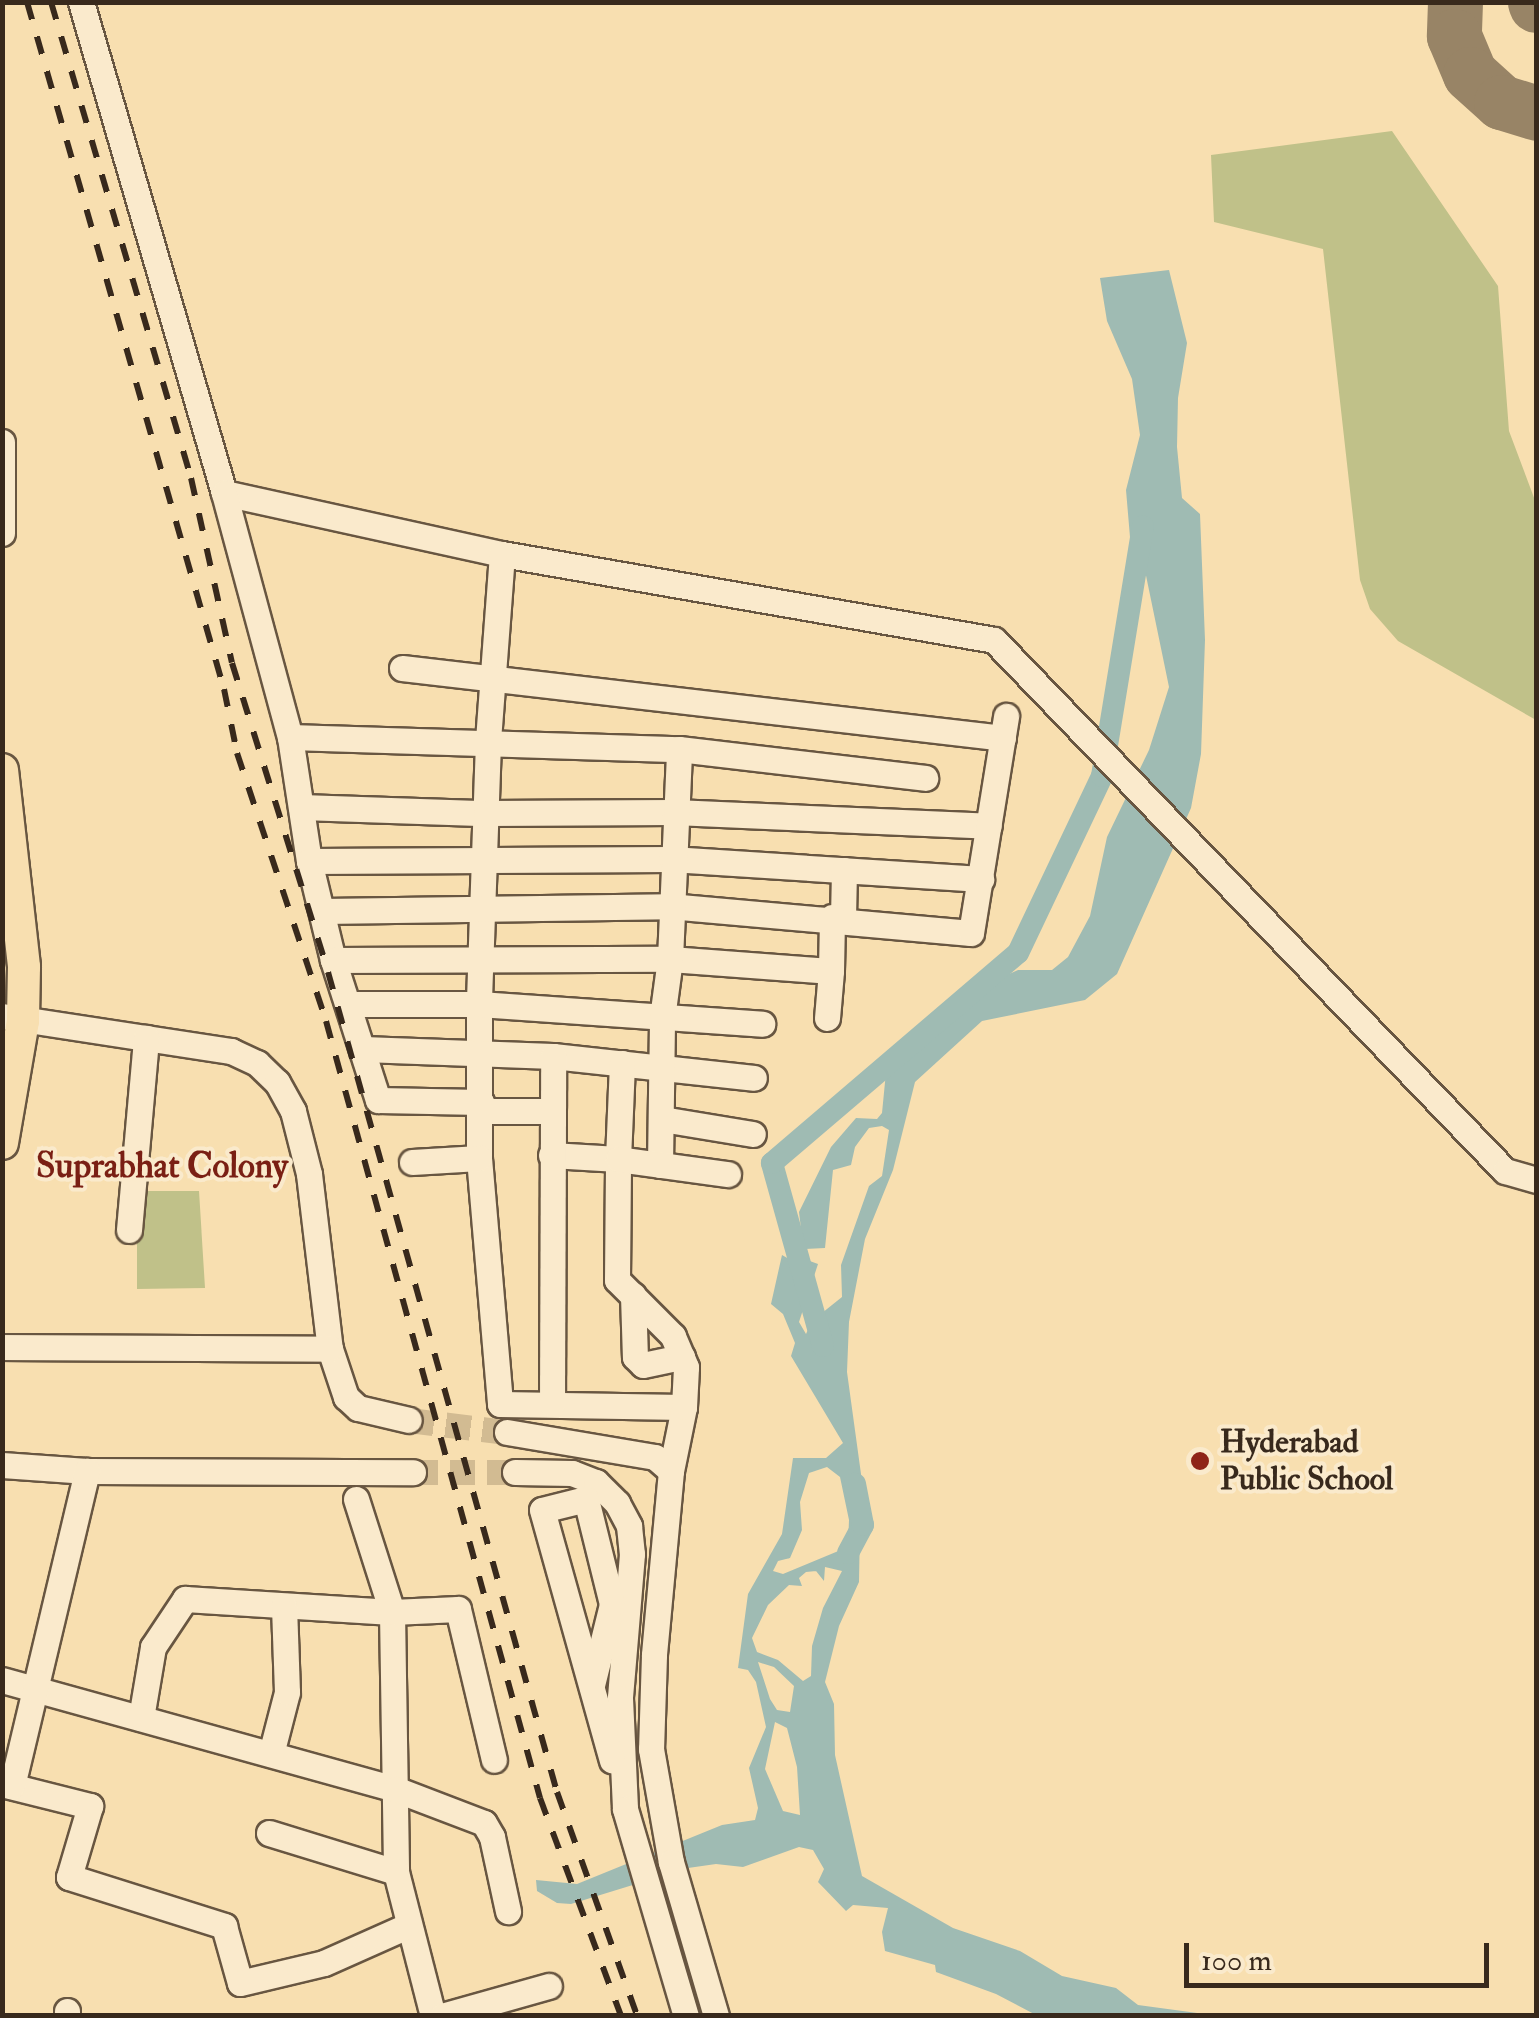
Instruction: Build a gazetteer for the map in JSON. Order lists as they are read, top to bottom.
{
  "districts": ["Suprabhat Colony"],
  "places": ["Hyderabad Public School"],
  "scale_bar": "100 m"
}
